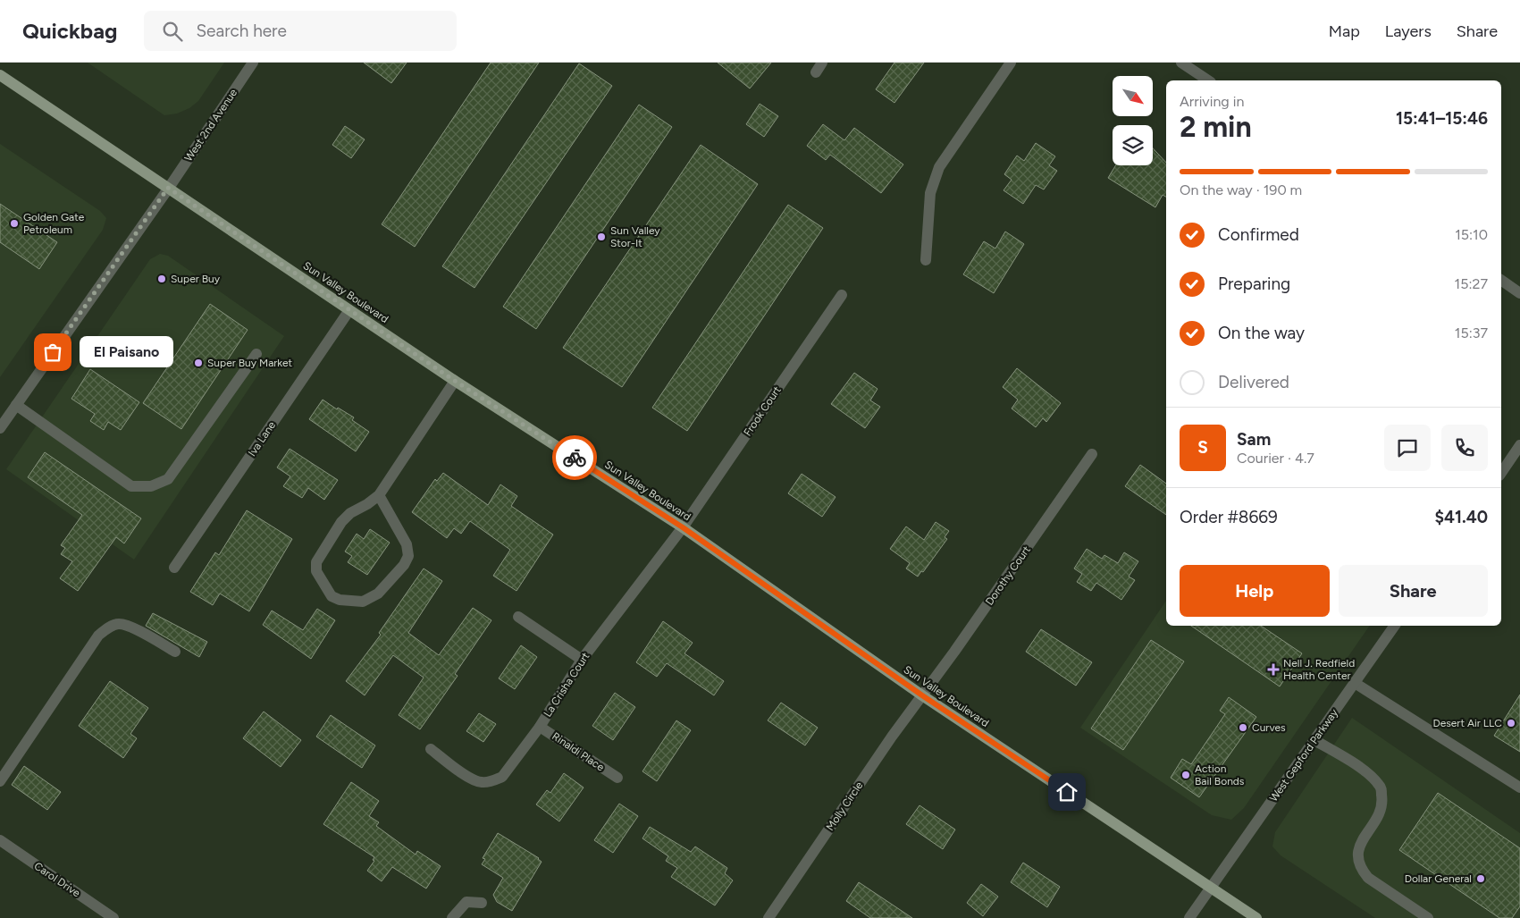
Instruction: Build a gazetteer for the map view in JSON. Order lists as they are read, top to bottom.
{
  "streets": {
    "main road": ["Sun Valley Boulevard"],
    "street": [
      "West 2nd Avenue",
      "Frook Court",
      "Iva Lane",
      "Dorothy Court",
      "La Crisha Court",
      "Rinaldi Place",
      "West Gepford Parkway",
      "Molly Circle",
      "Carol Drive"
    ]
  },
  "crossings": [
    ["West 2nd Avenue", "Sun Valley Boulevard"],
    ["Sun Valley Boulevard", "Frook Court"],
    ["Sun Valley Boulevard", "Iva Lane"],
    ["Sun Valley Boulevard", "Dorothy Court"],
    ["Sun Valley Boulevard", "La Crisha Court"],
    ["Sun Valley Boulevard", "West Gepford Parkway"],
    ["Sun Valley Boulevard", "Molly Circle"],
    ["Frook Court", "La Crisha Court"],
    ["Dorothy Court", "Molly Circle"],
    ["La Crisha Court", "Rinaldi Place"]
  ],
  "places": {
    "other": [
      "Golden Gate Petroleum",
      "Sun Valley Stor-It",
      "Super Buy",
      "El Paisano",
      "Super Buy Market",
      "Desert Air LLC",
      "Curves",
      "Action Bail Bonds",
      "Dollar General"
    ],
    "health": ["Nell J. Redfield Health Center"]
  },
  "north": "bottom right",
  "page": {
    "header": "Quickbag",
    "search": "Search here",
    "nav": ["Map", "Layers", "Share"],
    "heading": ["2 min", "Arriving in", "15:41–15:46"],
    "panel": [
      "Sam",
      "Courier · 4.7",
      "Order #8669",
      "$41.40"
    ],
    "bar": "On the way · 190 m",
    "list": [
      ["Confirmed", "15:10"],
      ["Preparing", "15:27"],
      ["On the way", "15:37"],
      "Delivered"
    ],
    "bubble": "El Paisano",
    "round": "S",
    "buttons": ["Help", "Share"]
  }
}
